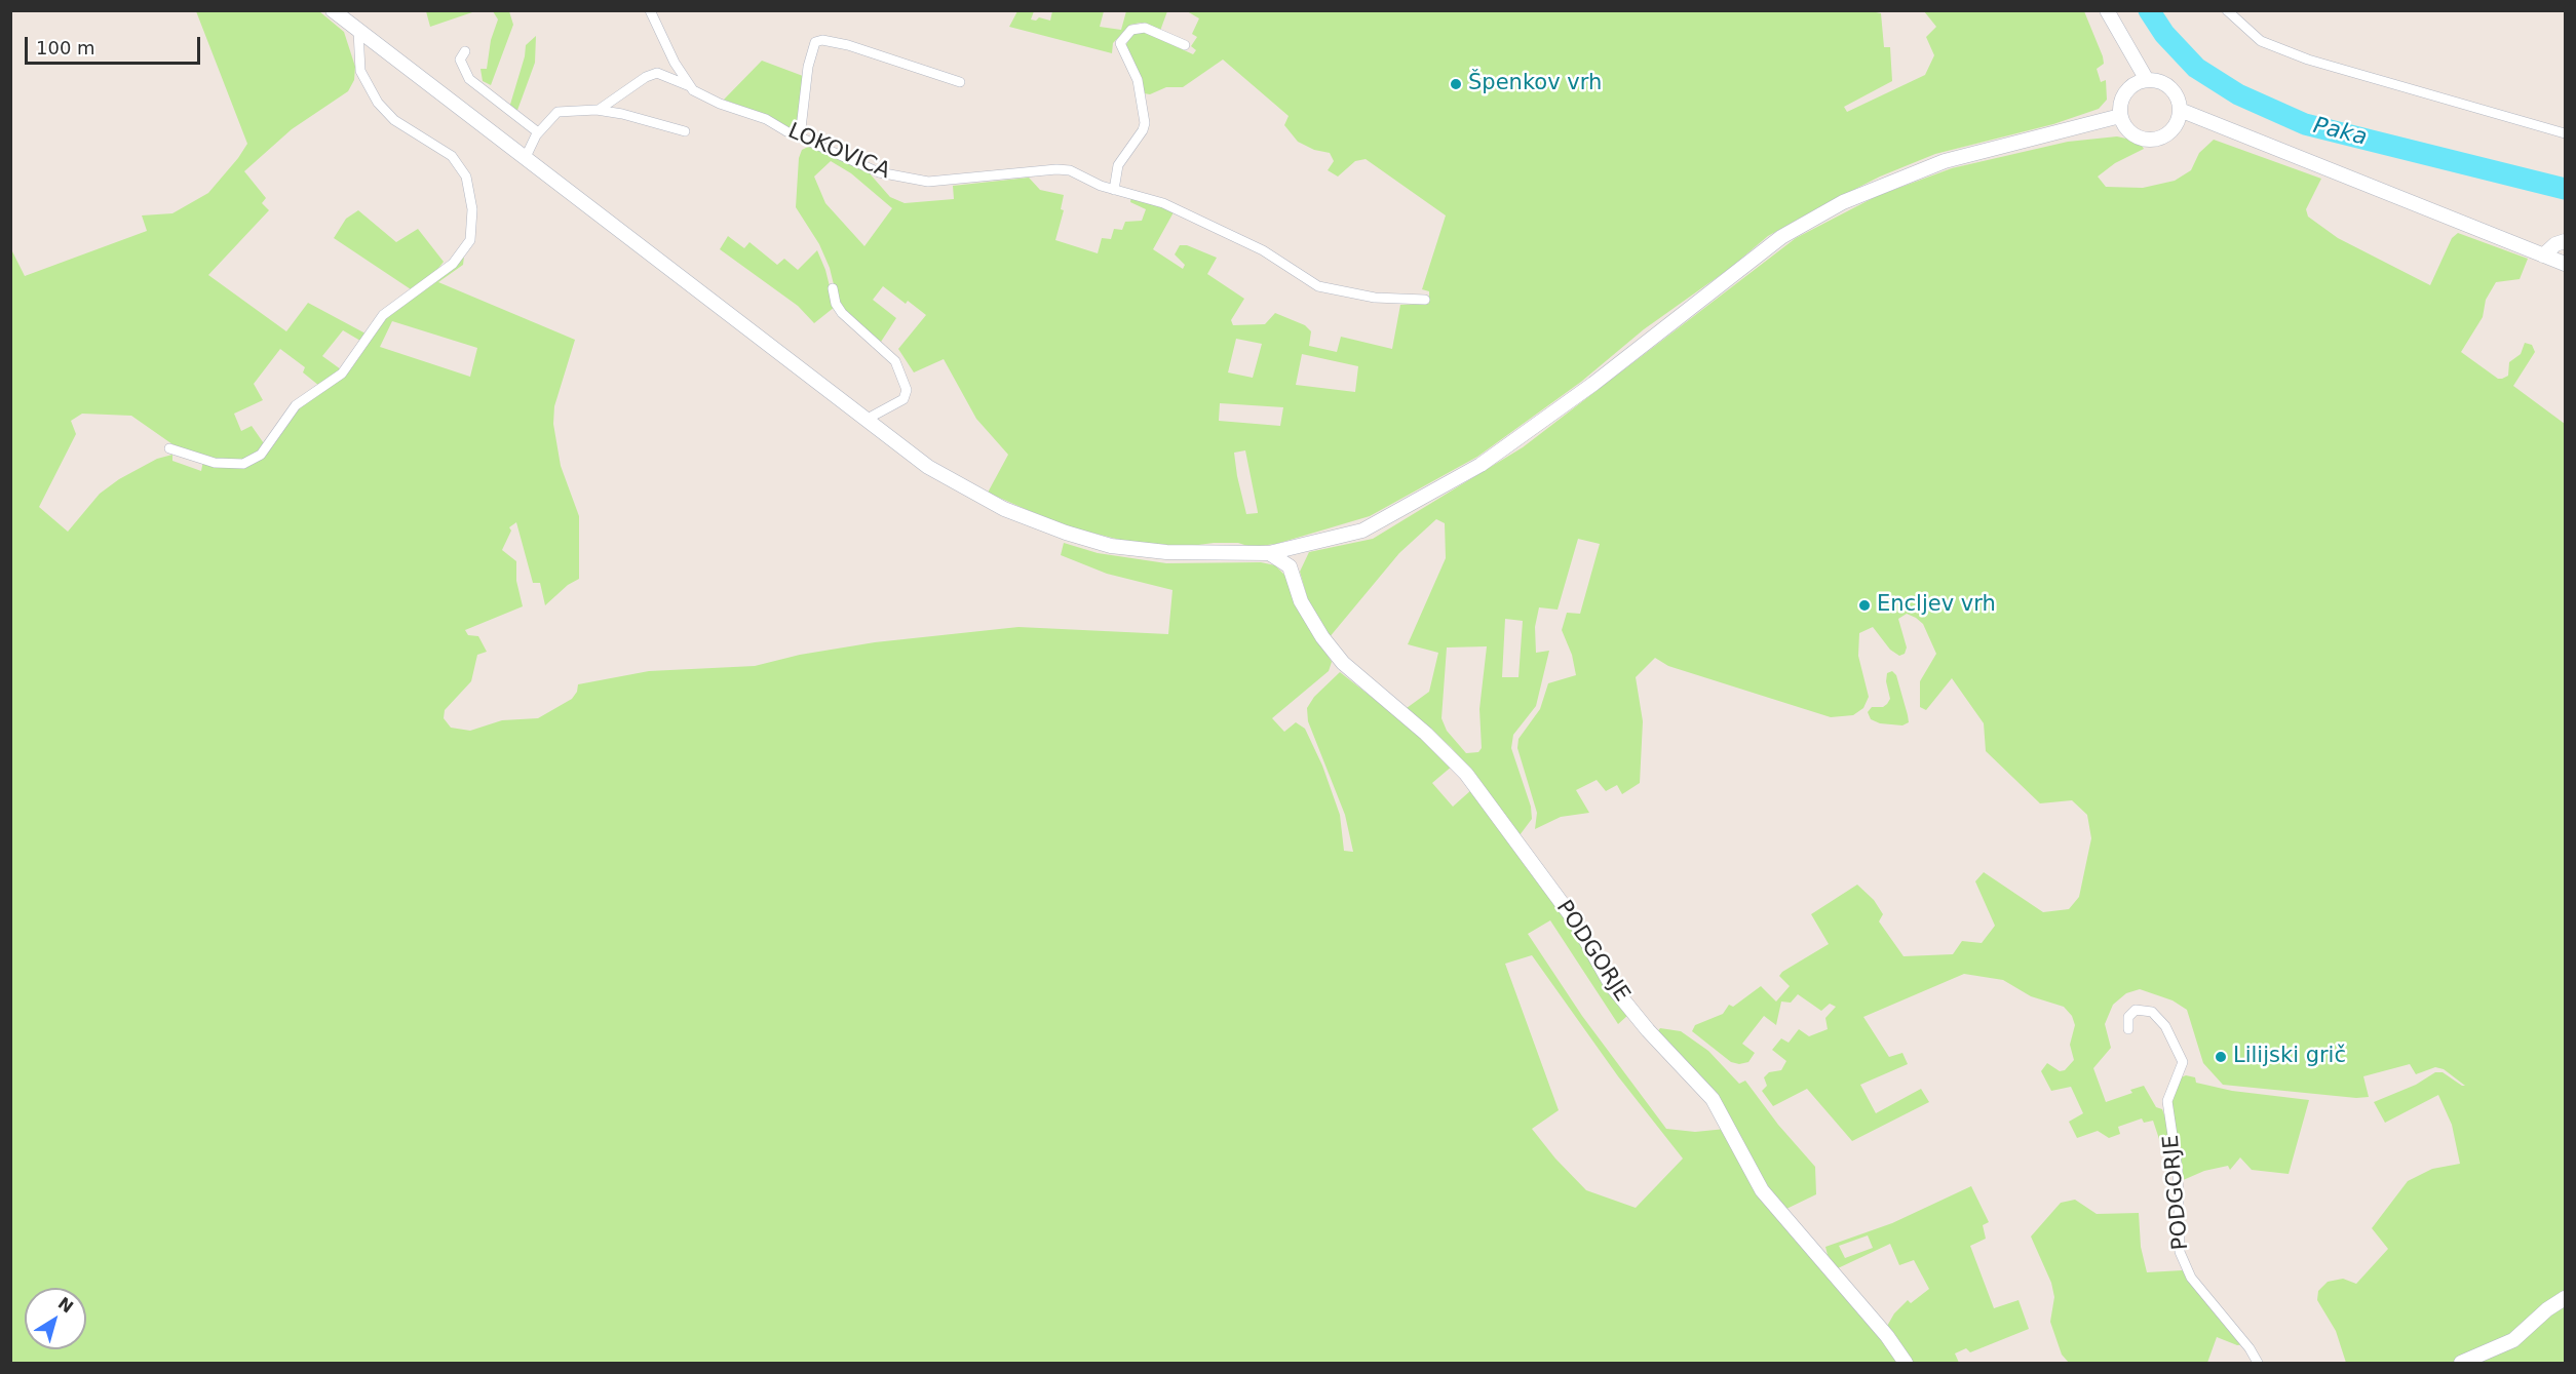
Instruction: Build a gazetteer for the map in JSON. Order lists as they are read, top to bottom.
{
  "streets": {
    "main road": ["PODGORJE"],
    "street": ["LOKOVICA"]
  },
  "water": ["Paka"],
  "places": ["Špenkov vrh", "Encljev vrh", "Lilijski grič"],
  "scale_bar": "100 m",
  "north": "top right"
}
